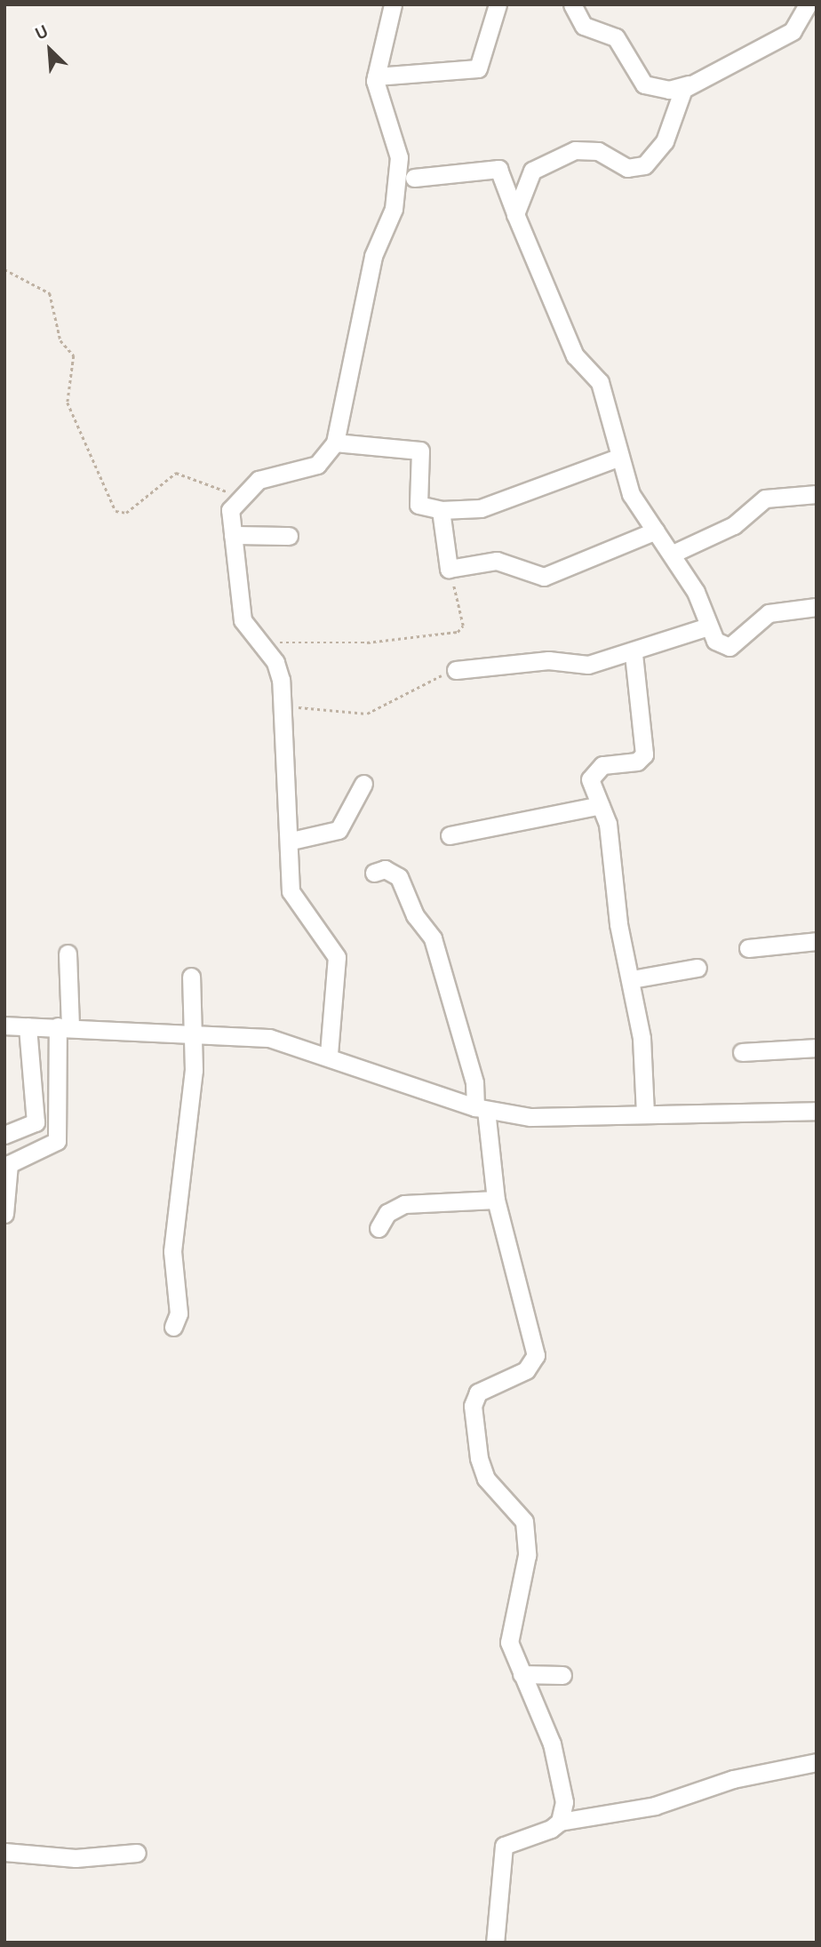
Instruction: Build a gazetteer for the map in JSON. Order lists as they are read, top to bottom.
{
  "north": "top left"
}
